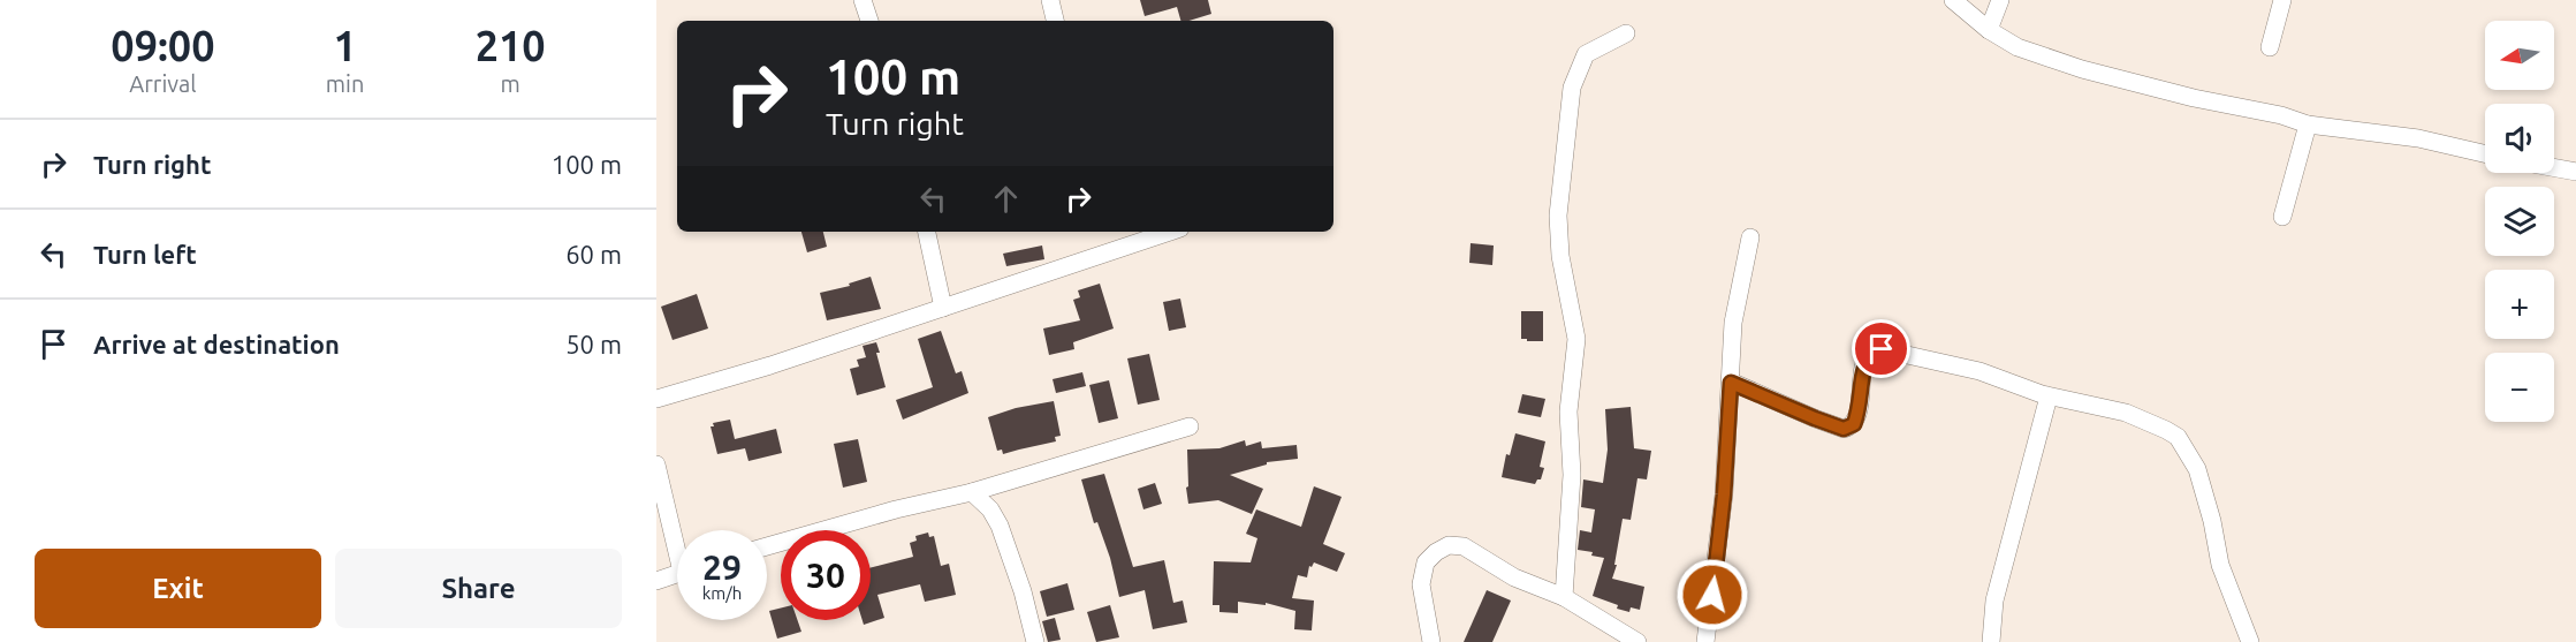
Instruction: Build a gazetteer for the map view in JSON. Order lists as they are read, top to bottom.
{
  "north": "left",
  "page": {
    "eta": [
      "09:00",
      "Arrival",
      "1",
      "min",
      "210",
      "m"
    ],
    "map_buttons": ["+", "−"],
    "turn": ["100 m", "Turn right"],
    "list": [
      {
        "name": "Turn right",
        "value": "100 m"
      },
      {
        "name": "Turn left",
        "value": "60 m"
      },
      {
        "name": "Arrive at destination",
        "value": "50 m"
      }
    ],
    "speed": "29 km/h",
    "limit": "30",
    "buttons": ["Exit", "Share"]
  }
}
